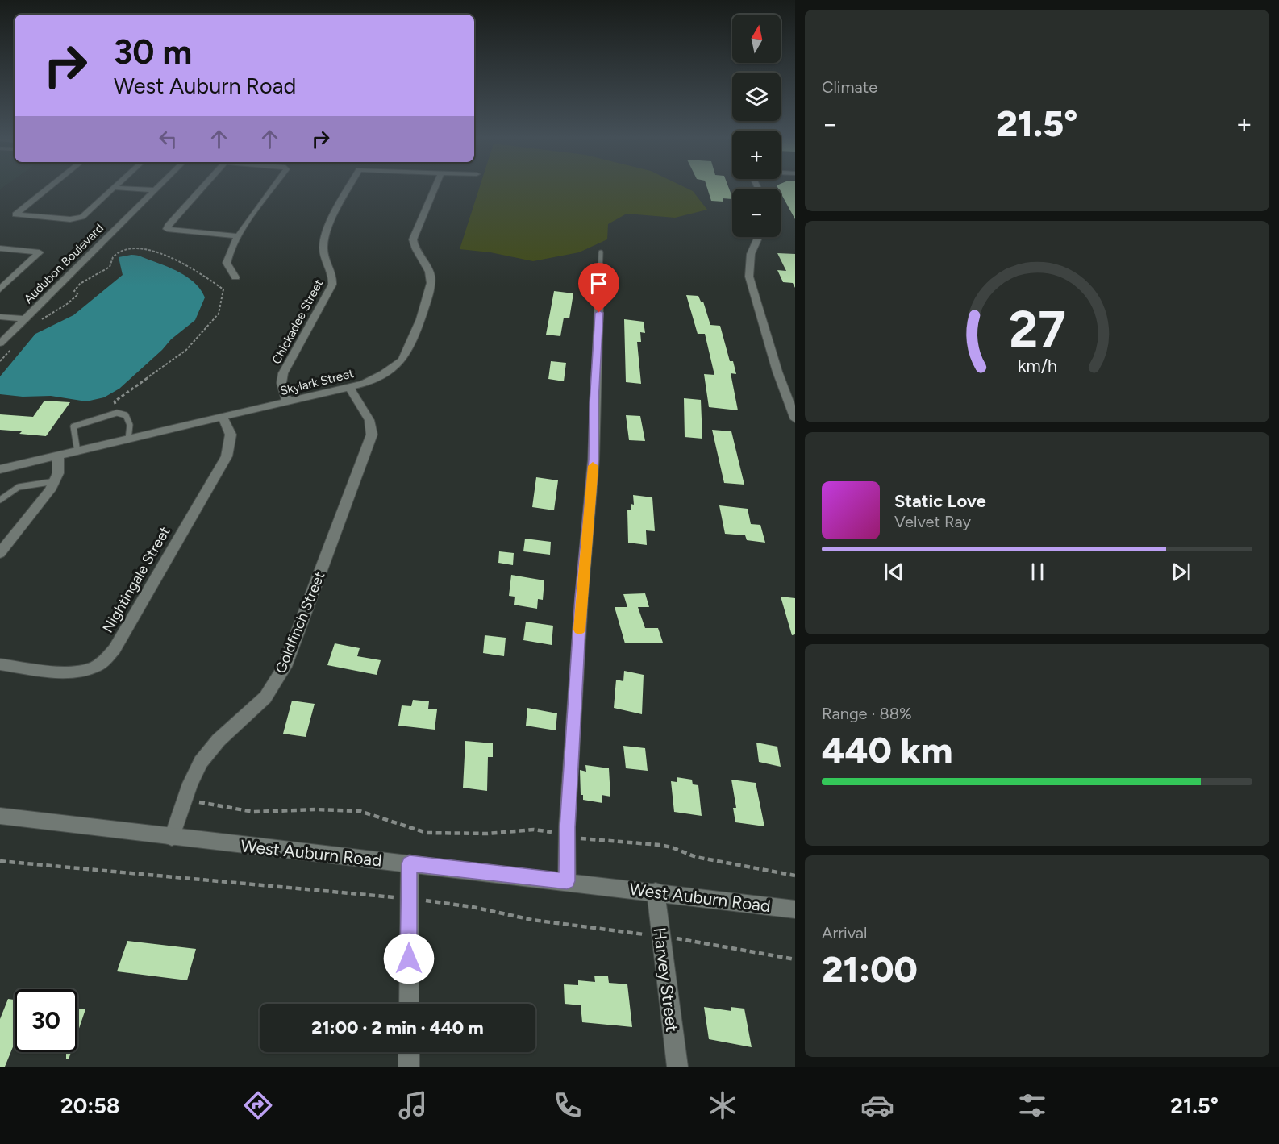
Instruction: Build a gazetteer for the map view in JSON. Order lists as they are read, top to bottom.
{
  "streets": {
    "street": [
      "Audubon Boulevard",
      "Chickadee Street",
      "Skylark Street",
      "Nightingale Street",
      "Goldfinch Street",
      "West Auburn Road",
      "Harvey Street"
    ]
  },
  "crossings": [
    ["Chickadee Street", "Skylark Street"],
    ["Skylark Street", "Nightingale Street"],
    ["Skylark Street", "Goldfinch Street"],
    ["Goldfinch Street", "West Auburn Road"],
    ["West Auburn Road", "Harvey Street"]
  ],
  "north": "top",
  "page": {
    "tile": [
      "Climate",
      ["Range · 88%", "440 km"],
      ["Arrival", "21:00"]
    ],
    "map_buttons": ["+", "−"],
    "turn": ["30 m", "West Auburn Road"],
    "heat": ["−", "21.5°", "+"],
    "song": ["Static Love", "Velvet Ray"],
    "limit": "30",
    "trip": "21:00 · 2 min · 440 m",
    "tabs": ["20:58", "21.5°"],
    "gauge": ["27", "km/h"]
  }
}
